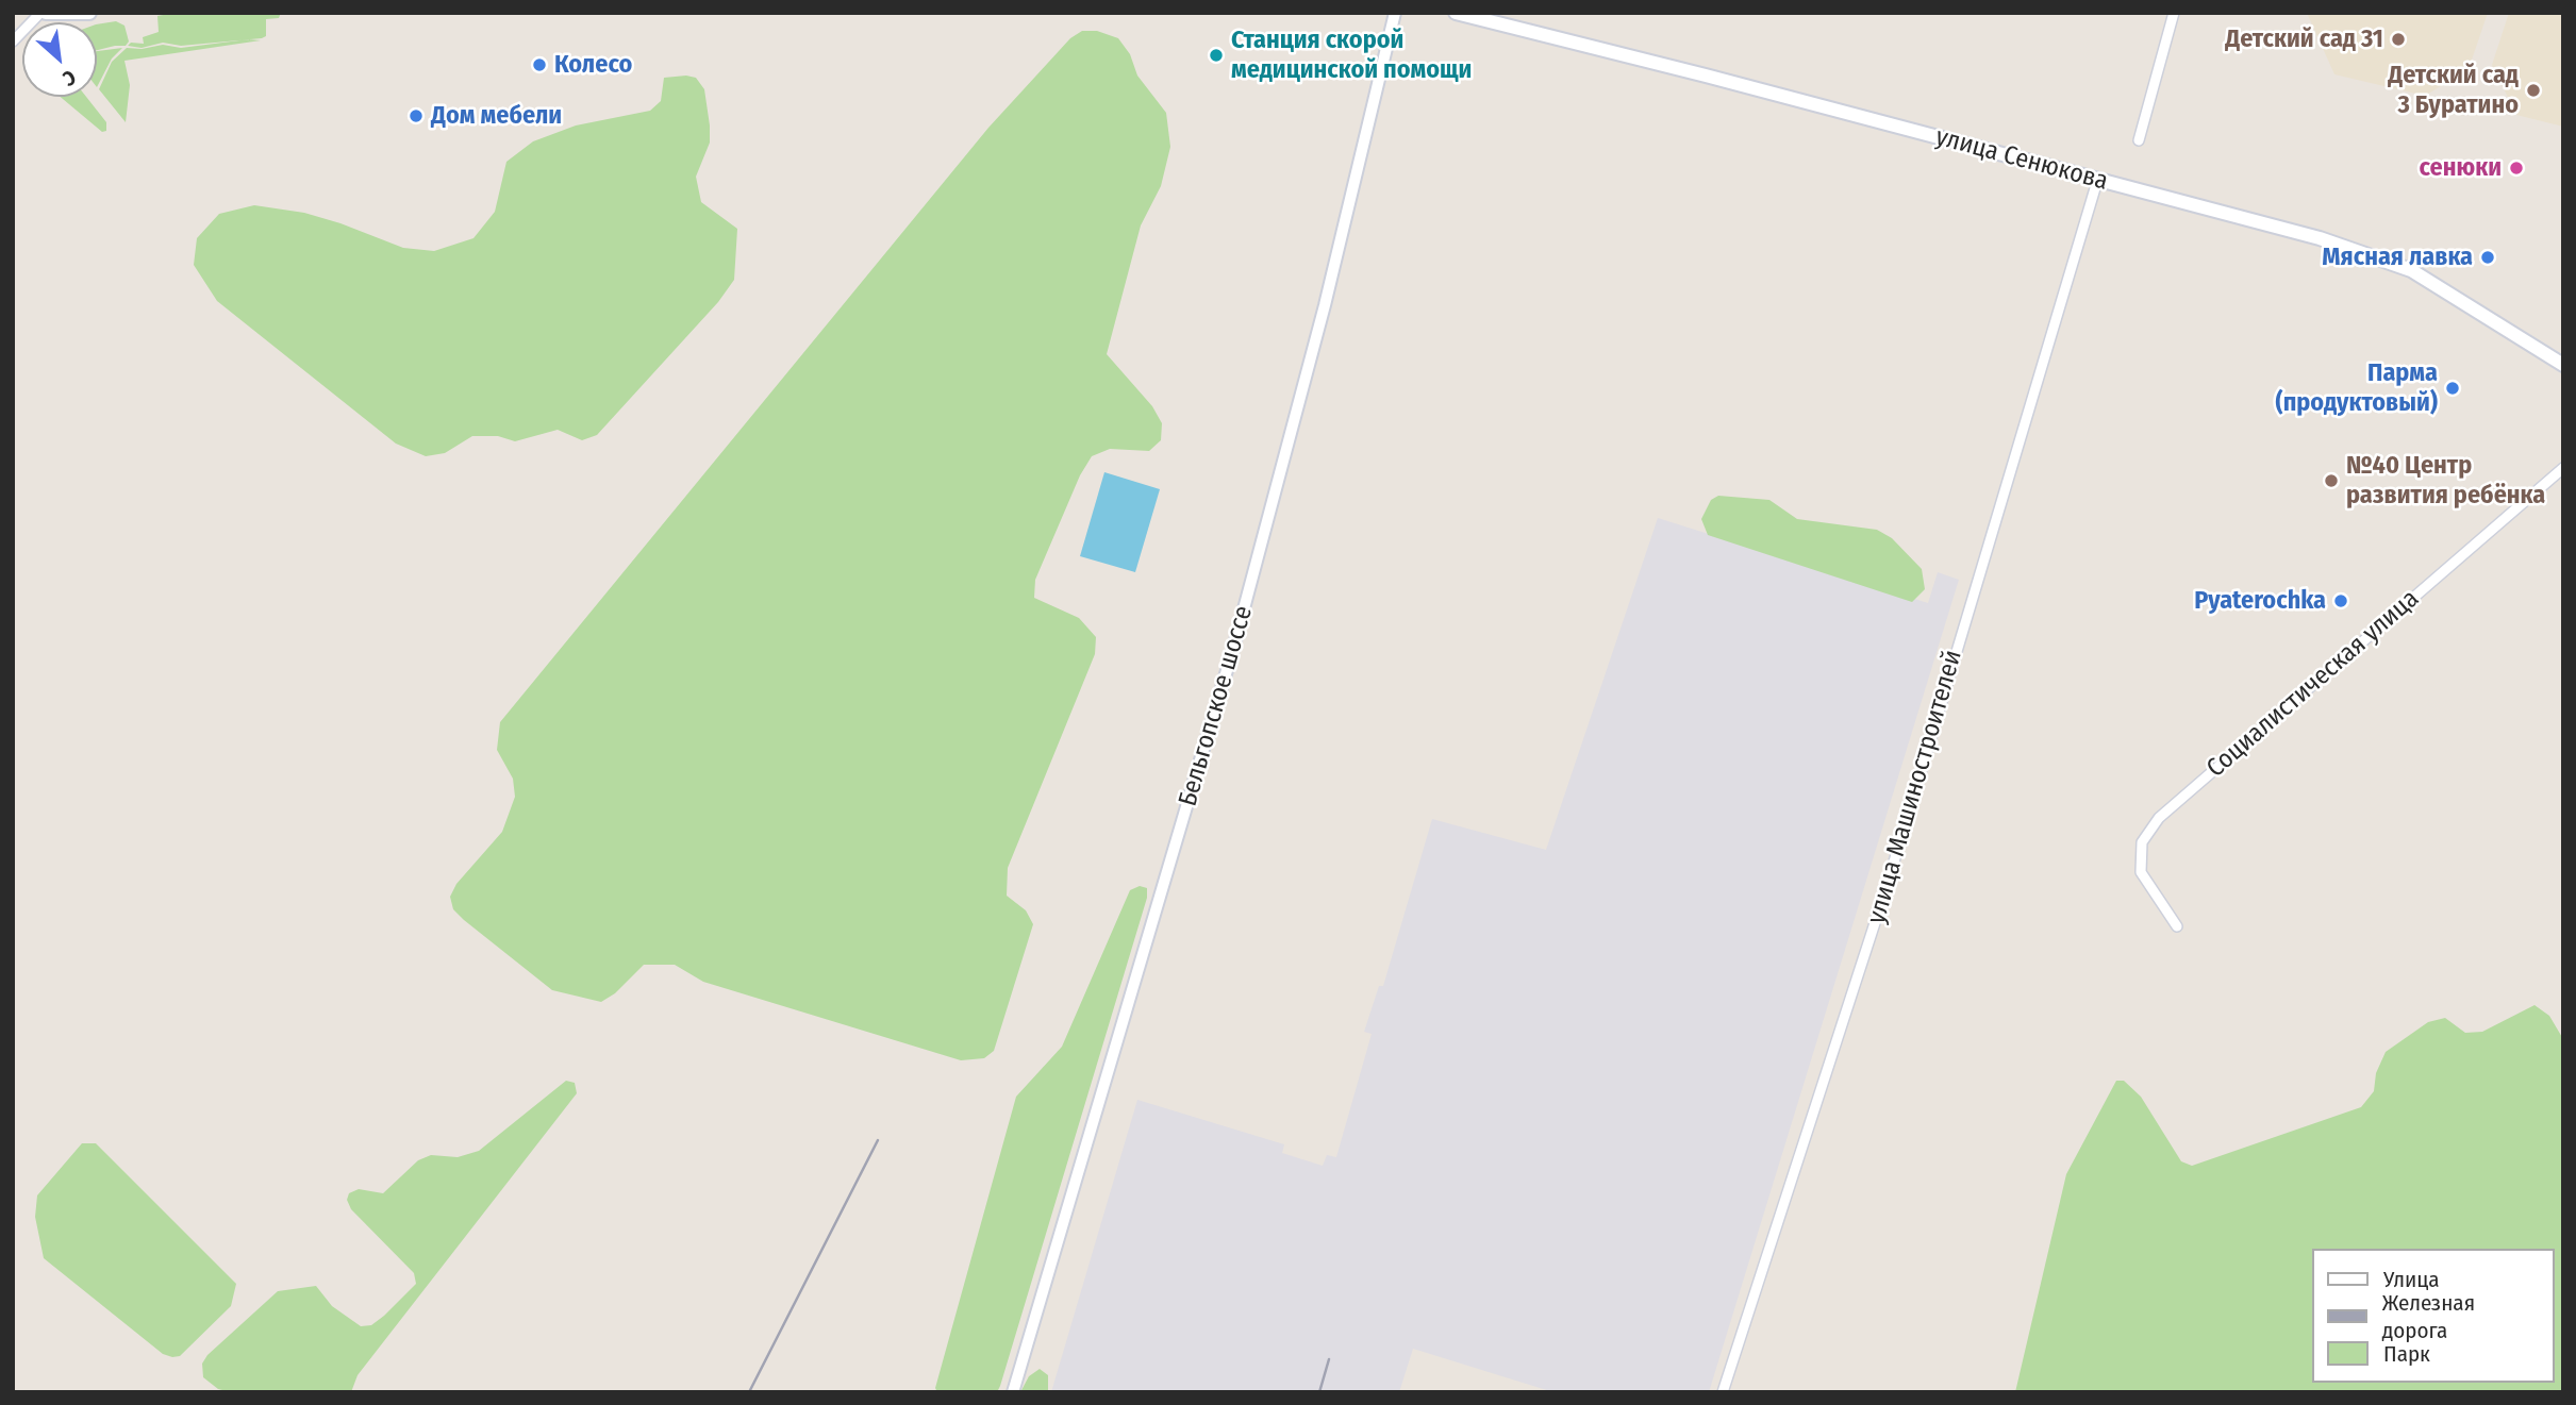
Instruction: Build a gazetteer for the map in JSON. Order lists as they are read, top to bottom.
{
  "streets": {
    "main road": ["улица Сенюкова"],
    "street": ["Социалистическая улица", "Бельгопское шоссе", "улица Машиностроителей"]
  },
  "crossings": [
    ["улица Сенюкова", "улица Машиностроителей"]
  ],
  "places": [
    "Детский сад 31",
    "Станция скорой медицинской помощи",
    "Колесо",
    "Детский сад 3 Буратино",
    "Дом мебели",
    "сенюки",
    "Мясная лавка",
    "Парма (продуктовый)",
    "№40 Центр развития ребёнка",
    "Pyaterochka"
  ],
  "legend": ["Улица", "Железная дорога", "Парк"],
  "north": "bottom right"
}
